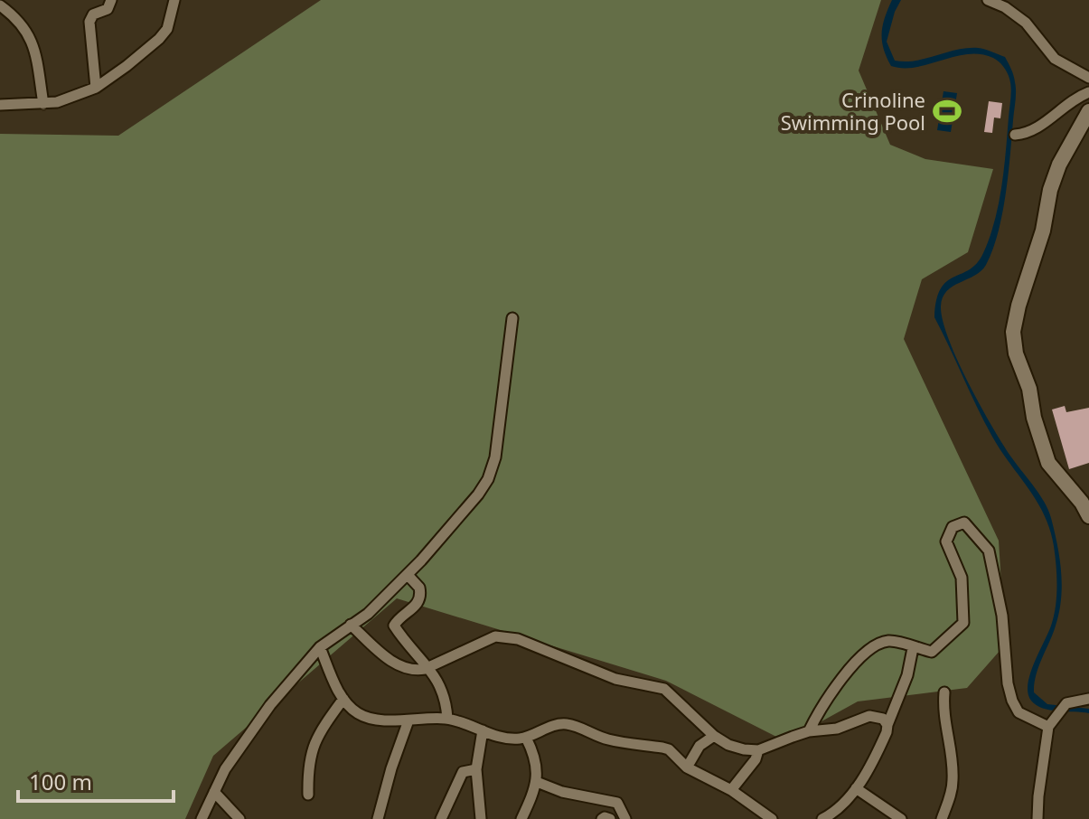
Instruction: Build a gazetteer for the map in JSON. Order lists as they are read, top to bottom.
{
  "places": {
    "sports": ["Crinoline Swimming Pool"]
  },
  "scale_bar": "100 m"
}
